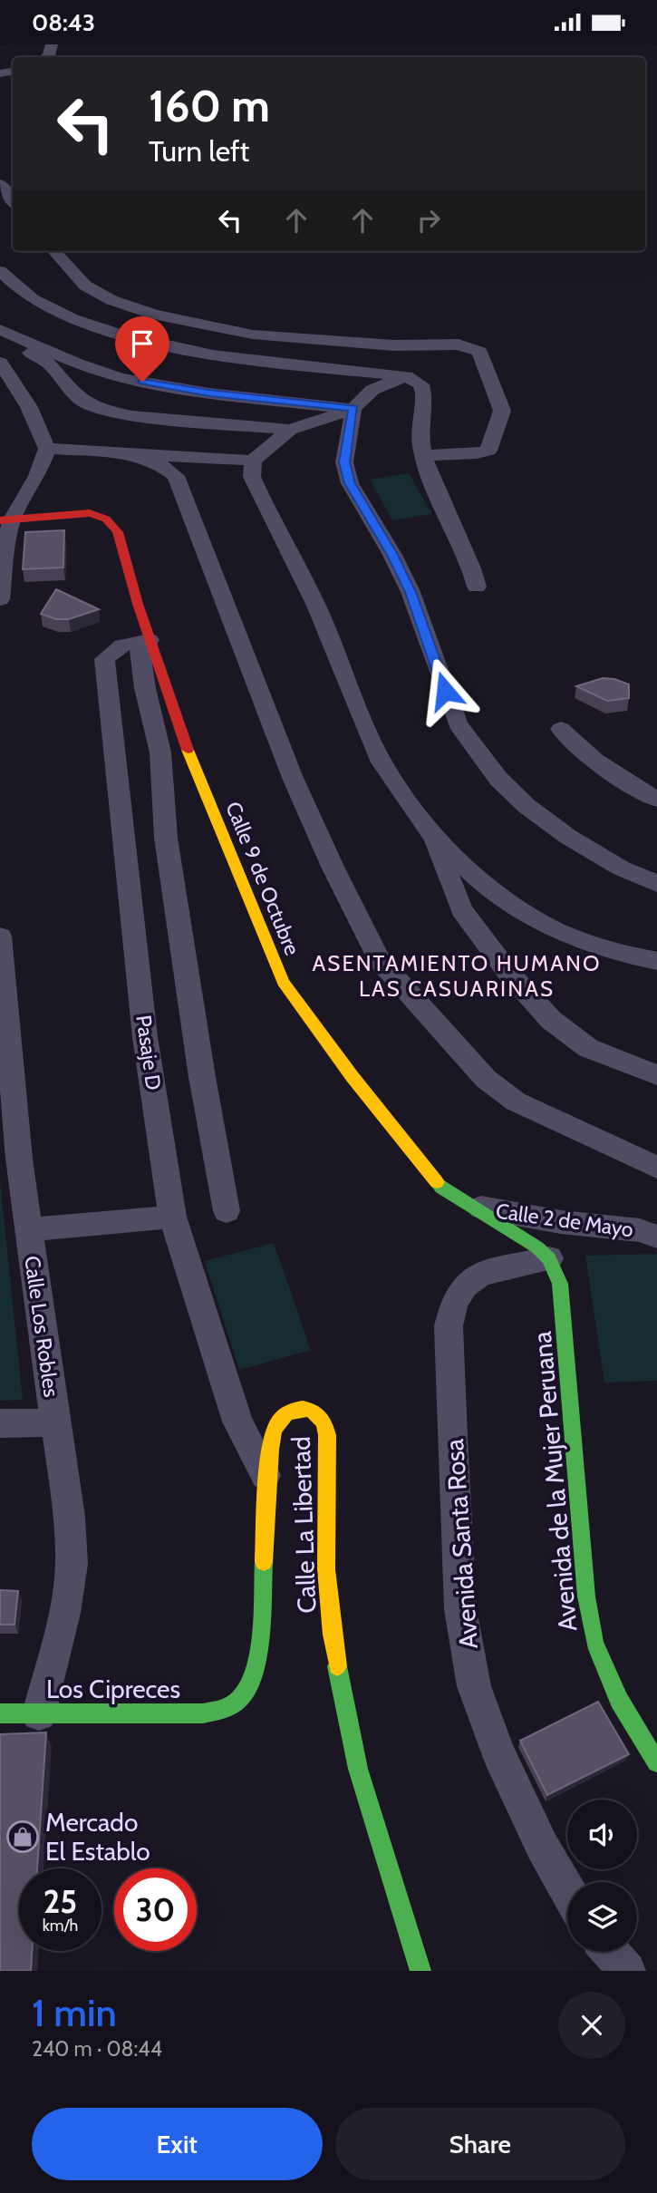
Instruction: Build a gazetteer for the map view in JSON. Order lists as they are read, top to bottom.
{
  "streets": {
    "street": [
      "Calle 9 de Octubre",
      "Pasaje D",
      "Calle 2 de Mayo",
      "Calle Los Robles",
      "Avenida de la Mujer Peruana",
      "Calle La Libertad",
      "Avenida Santa Rosa",
      "Los Cipreces"
    ]
  },
  "crossings": [
    ["Calle 9 de Octubre", "Pasaje D"],
    ["Calle 9 de Octubre", "Calle 2 de Mayo"],
    ["Calle 9 de Octubre", "Avenida de la Mujer Peruana"],
    ["Calle 9 de Octubre", "Avenida Santa Rosa"],
    ["Pasaje D", "Calle La Libertad"],
    ["Calle Los Robles", "Los Cipreces"],
    ["Avenida de la Mujer Peruana", "Avenida Santa Rosa"],
    ["Calle La Libertad", "Los Cipreces"]
  ],
  "districts": ["ASENTAMIENTO HUMANO LAS CASUARINAS"],
  "places": {
    "shop": ["Mercado El Establo"]
  },
  "page": {
    "status": "08:43",
    "turn": ["160 m", "Turn left"],
    "speed": "25 km/h",
    "limit": "30",
    "heading": ["1 min", "240 m · 08:44"],
    "buttons": ["Exit", "Share"]
  }
}
